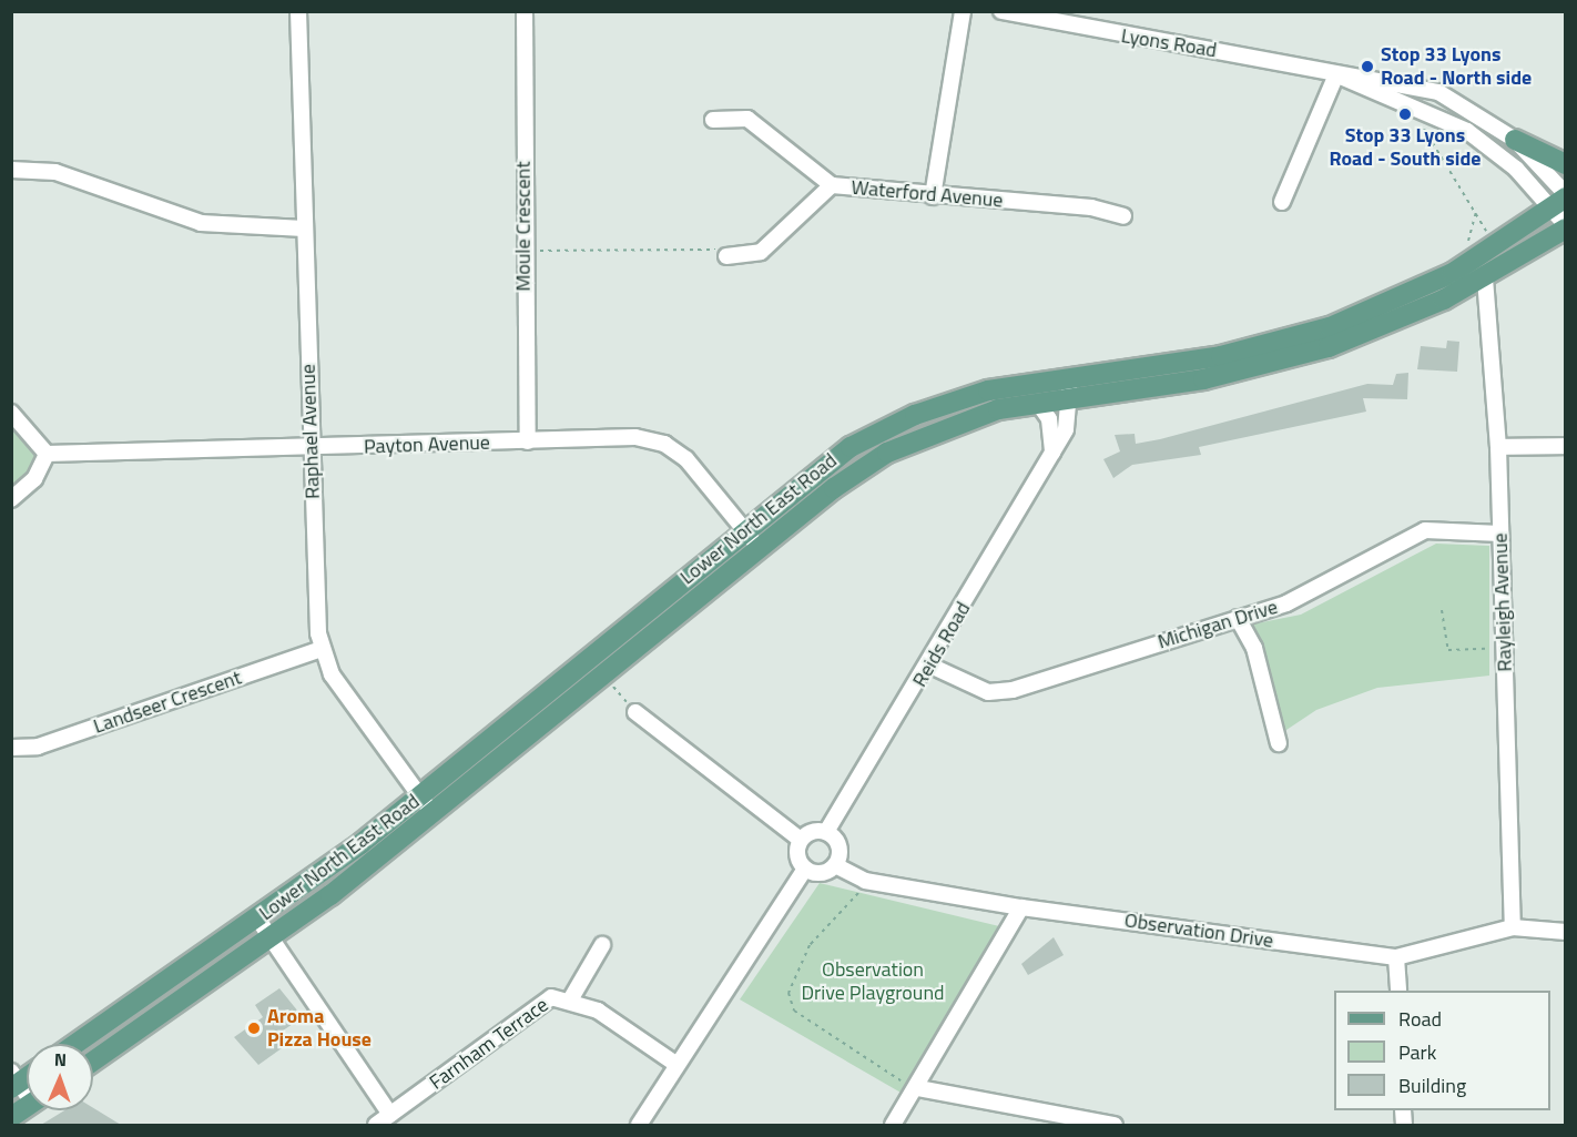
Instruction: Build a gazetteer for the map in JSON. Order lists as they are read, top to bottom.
{
  "streets": {
    "main road": ["Lower North East Road"],
    "street": [
      "Lyons Road",
      "Waterford Avenue",
      "Moule Crescent",
      "Raphael Avenue",
      "Payton Avenue",
      "Rayleigh Avenue",
      "Michigan Drive",
      "Reids Road",
      "Landseer Crescent",
      "Observation Drive",
      "Farnham Terrace"
    ]
  },
  "crossings": [
    ["Lyons Road", "Lower North East Road"],
    ["Moule Crescent", "Payton Avenue"],
    ["Raphael Avenue", "Payton Avenue"],
    ["Raphael Avenue", "Lower North East Road"],
    ["Raphael Avenue", "Landseer Crescent"],
    ["Payton Avenue", "Lower North East Road"],
    ["Lower North East Road", "Rayleigh Avenue"],
    ["Lower North East Road", "Reids Road"],
    ["Rayleigh Avenue", "Michigan Drive"],
    ["Rayleigh Avenue", "Observation Drive"],
    ["Michigan Drive", "Reids Road"],
    ["Reids Road", "Observation Drive"]
  ],
  "parks": ["Observation Drive Playground"],
  "places": ["Stop 33 Lyons Road - North side", "Stop 33 Lyons Road - South side", "Aroma Pizza House"],
  "legend": ["Road", "Park", "Building"],
  "north": "top"
}
